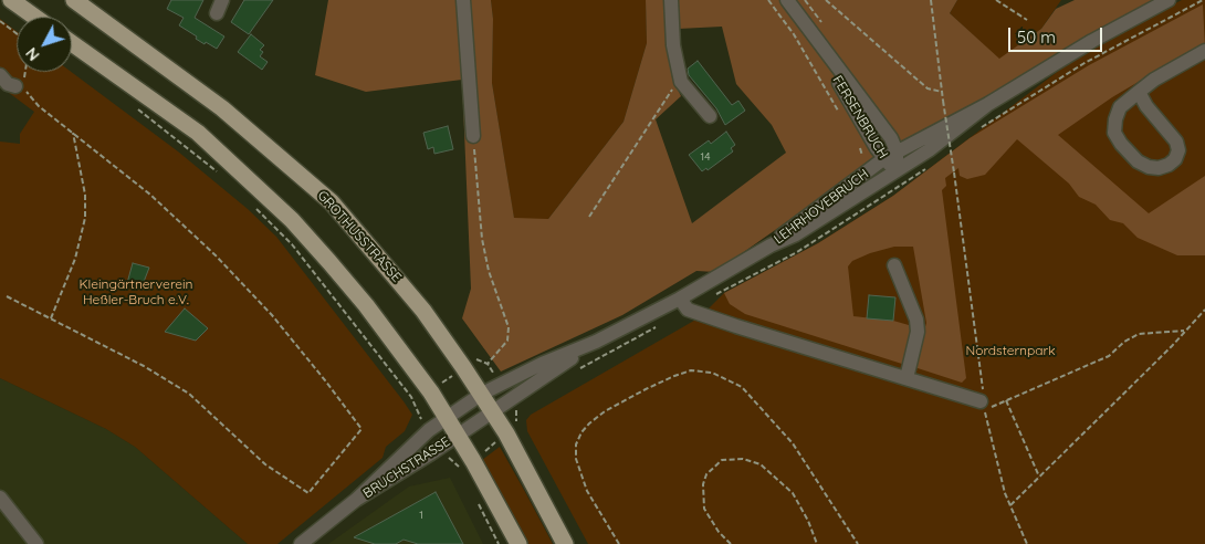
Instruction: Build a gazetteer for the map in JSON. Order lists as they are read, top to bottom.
{
  "streets": {
    "main road": ["GROTHUSSTRASSE"],
    "street": ["FERSENBRUCH", "LEHRHOVEBRUCH", "BRUCHSTRASSE"]
  },
  "crossings": [
    ["FERSENBRUCH", "LEHRHOVEBRUCH"],
    ["LEHRHOVEBRUCH", "GROTHUSSTRASSE"],
    ["LEHRHOVEBRUCH", "BRUCHSTRASSE"]
  ],
  "parks": ["Kleingärtnerverein Heßler-Bruch e.V.", "Nordsternpark"],
  "house_numbers": ["14", "1"],
  "scale_bar": "50 m",
  "north": "bottom left"
}
